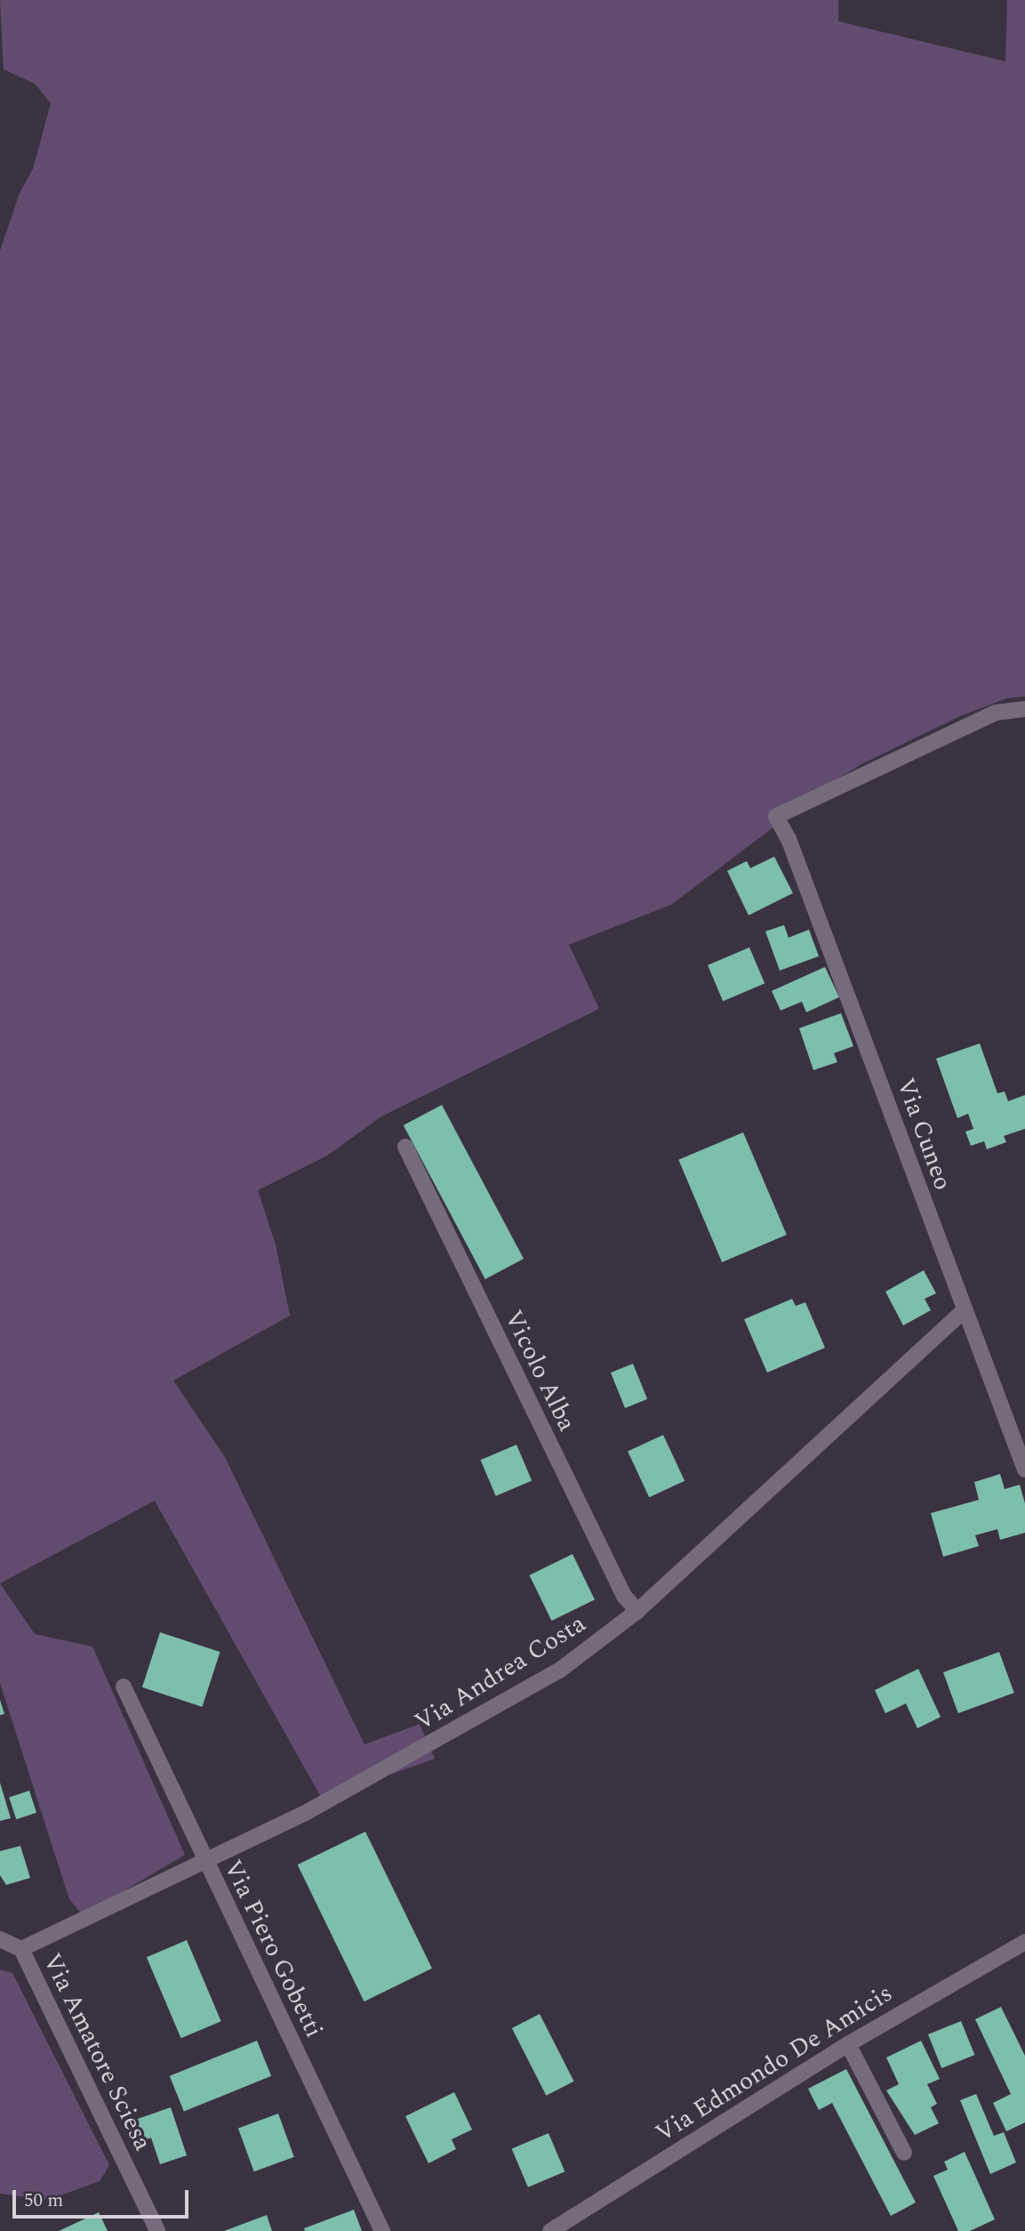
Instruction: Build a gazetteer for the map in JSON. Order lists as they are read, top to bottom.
{
  "streets": {
    "street": [
      "Via Cuneo",
      "Vicolo Alba",
      "Via Andrea Costa",
      "Via Piero Gobetti",
      "Via Amatore Sciesa",
      "Via Edmondo De Amicis"
    ]
  },
  "crossings": [
    ["Via Cuneo", "Via Andrea Costa"],
    ["Vicolo Alba", "Via Andrea Costa"],
    ["Via Andrea Costa", "Via Piero Gobetti"],
    ["Via Andrea Costa", "Via Amatore Sciesa"]
  ],
  "scale_bar": "50 m"
}
